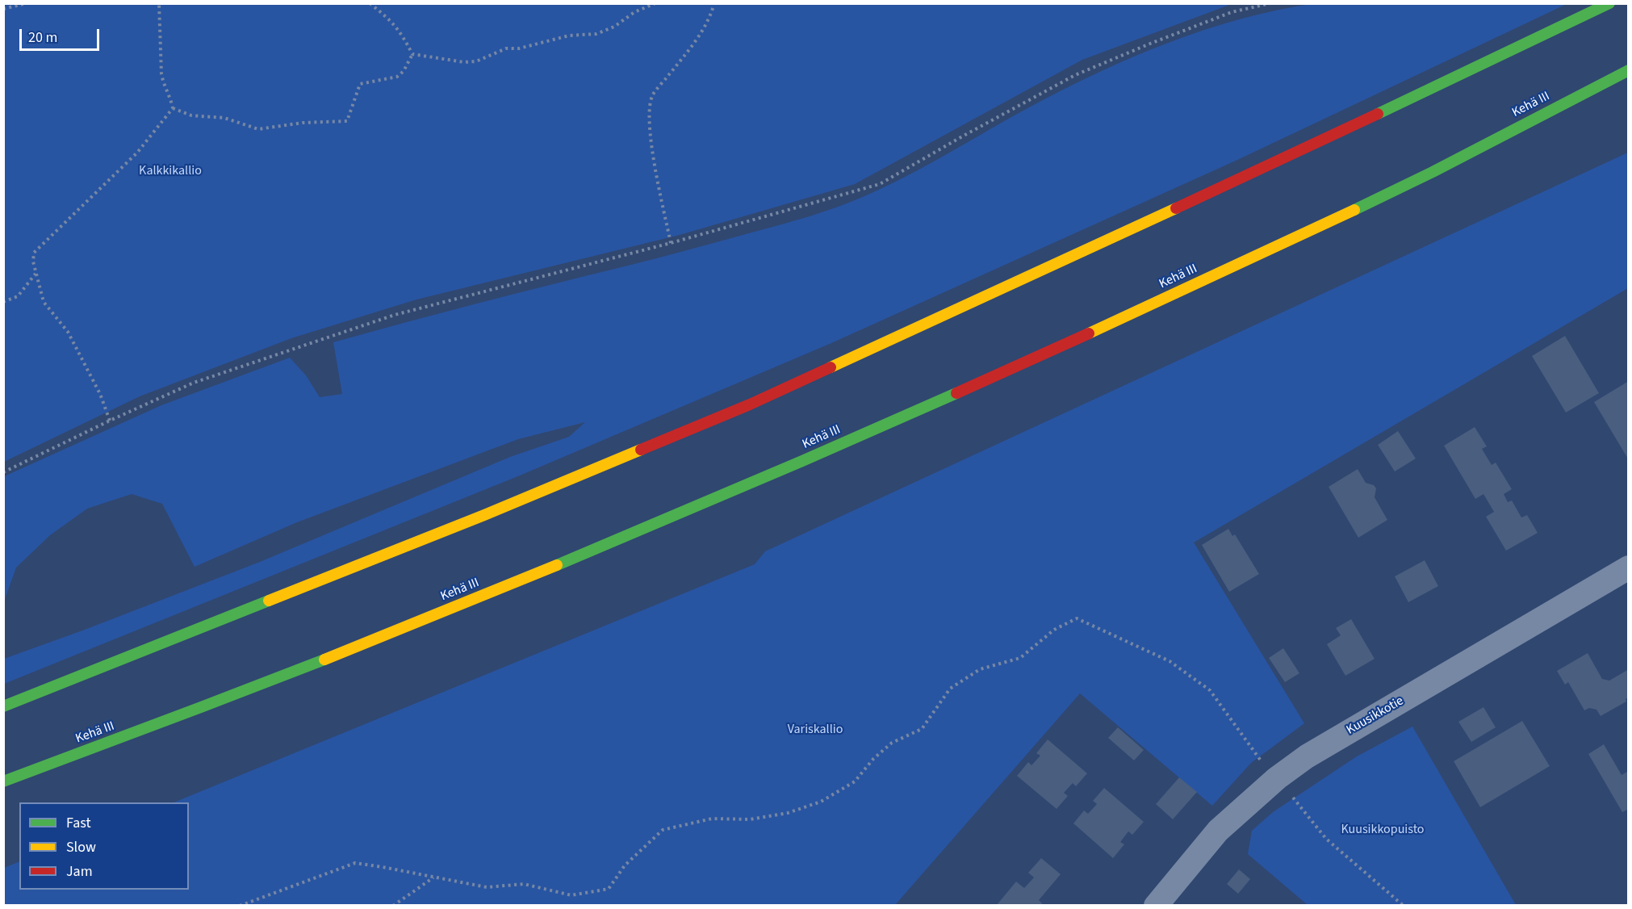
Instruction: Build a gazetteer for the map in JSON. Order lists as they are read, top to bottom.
{
  "streets": {
    "highway": ["Kehä III"],
    "street": ["Kuusikkotie"]
  },
  "parks": ["Kalkkikallio", "Variskallio", "Kuusikkopuisto"],
  "legend": ["Fast", "Slow", "Jam"],
  "scale_bar": "20 m"
}
